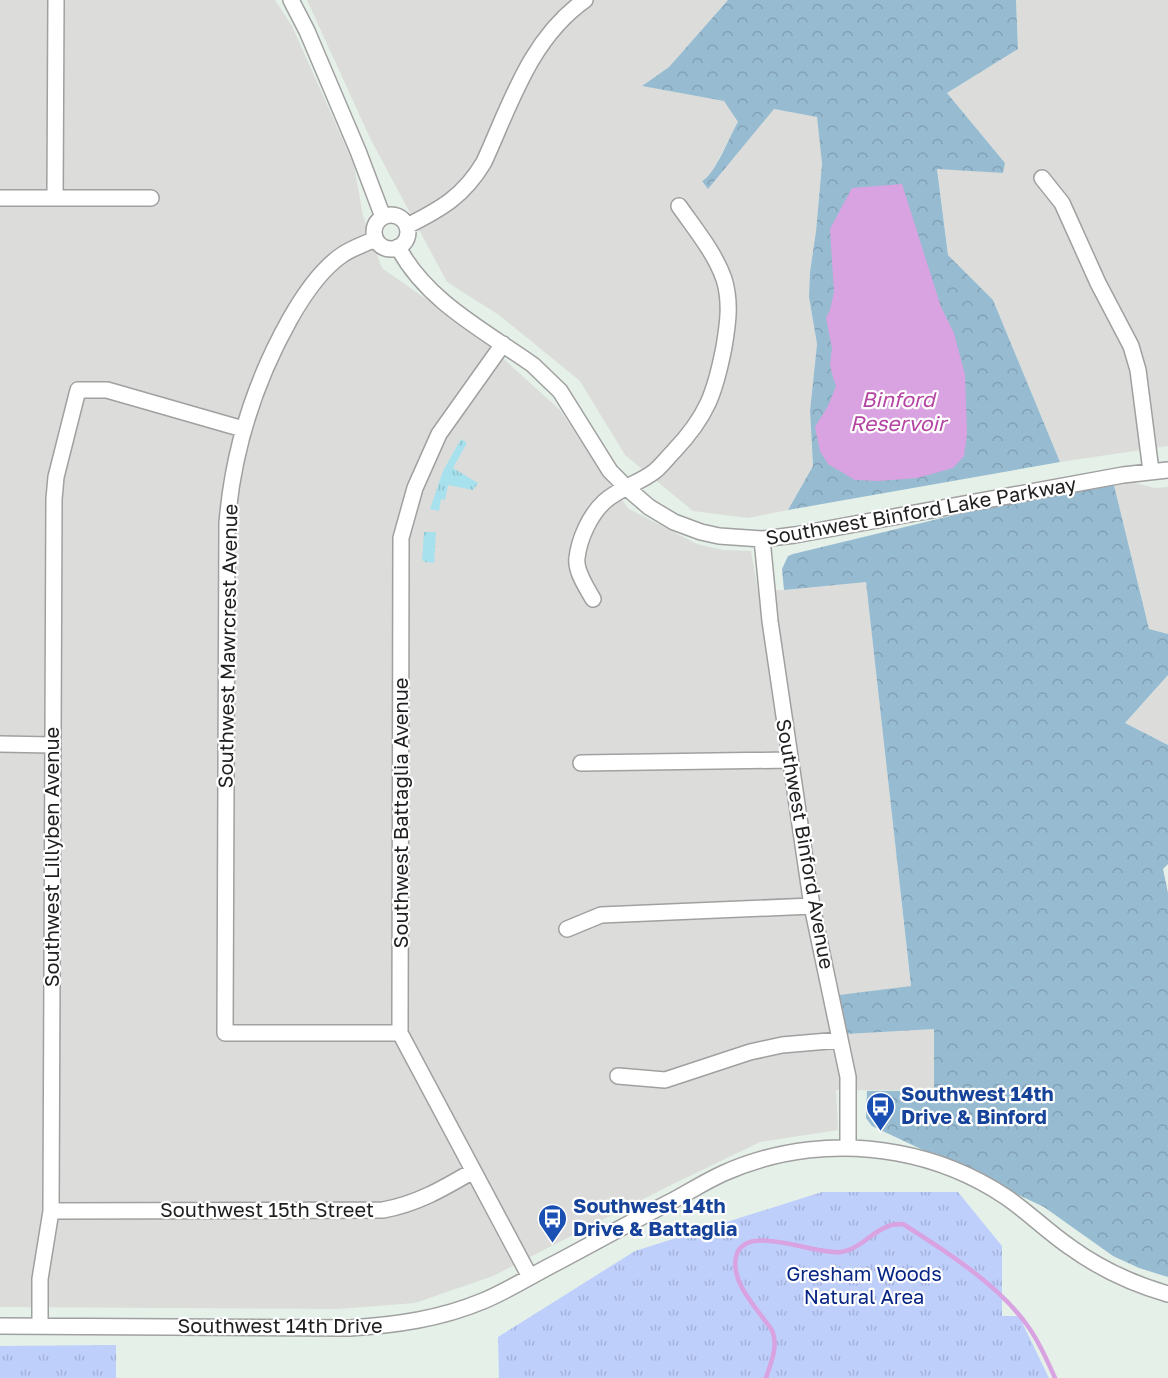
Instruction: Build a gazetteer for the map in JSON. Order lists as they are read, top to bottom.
{
  "streets": {
    "street": [
      "Southwest Binford Lake Parkway",
      "Southwest Mawrcrest Avenue",
      "Southwest Battaglia Avenue",
      "Southwest Binford Avenue",
      "Southwest Lillyben Avenue",
      "Southwest 15th Street",
      "Southwest 14th Drive"
    ]
  },
  "crossings": [
    ["Southwest Binford Lake Parkway", "Southwest Mawrcrest Avenue"],
    ["Southwest Binford Lake Parkway", "Southwest Battaglia Avenue"],
    ["Southwest Binford Lake Parkway", "Southwest Binford Avenue"],
    ["Southwest Mawrcrest Avenue", "Southwest Battaglia Avenue"],
    ["Southwest Mawrcrest Avenue", "Southwest Lillyben Avenue"],
    ["Southwest Battaglia Avenue", "Southwest 15th Street"],
    ["Southwest Battaglia Avenue", "Southwest 14th Drive"],
    ["Southwest Binford Avenue", "Southwest 14th Drive"],
    ["Southwest Lillyben Avenue", "Southwest 15th Street"],
    ["Southwest Lillyben Avenue", "Southwest 14th Drive"]
  ],
  "water": ["Binford Reservoir"],
  "parks": ["Gresham Woods Natural Area"],
  "places": {
    "bus stop": ["Southwest 14th Drive & Binford", "Southwest 14th Drive & Battaglia"]
  }
}
